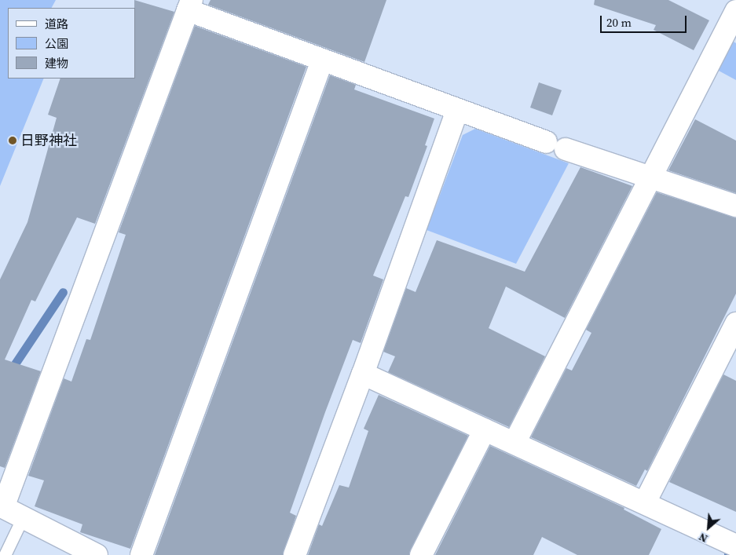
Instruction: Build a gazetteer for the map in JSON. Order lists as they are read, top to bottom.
{
  "places": ["日野神社"],
  "legend": ["道路", "公園", "建物"],
  "scale_bar": "20 m",
  "north": "bottom left"
}
